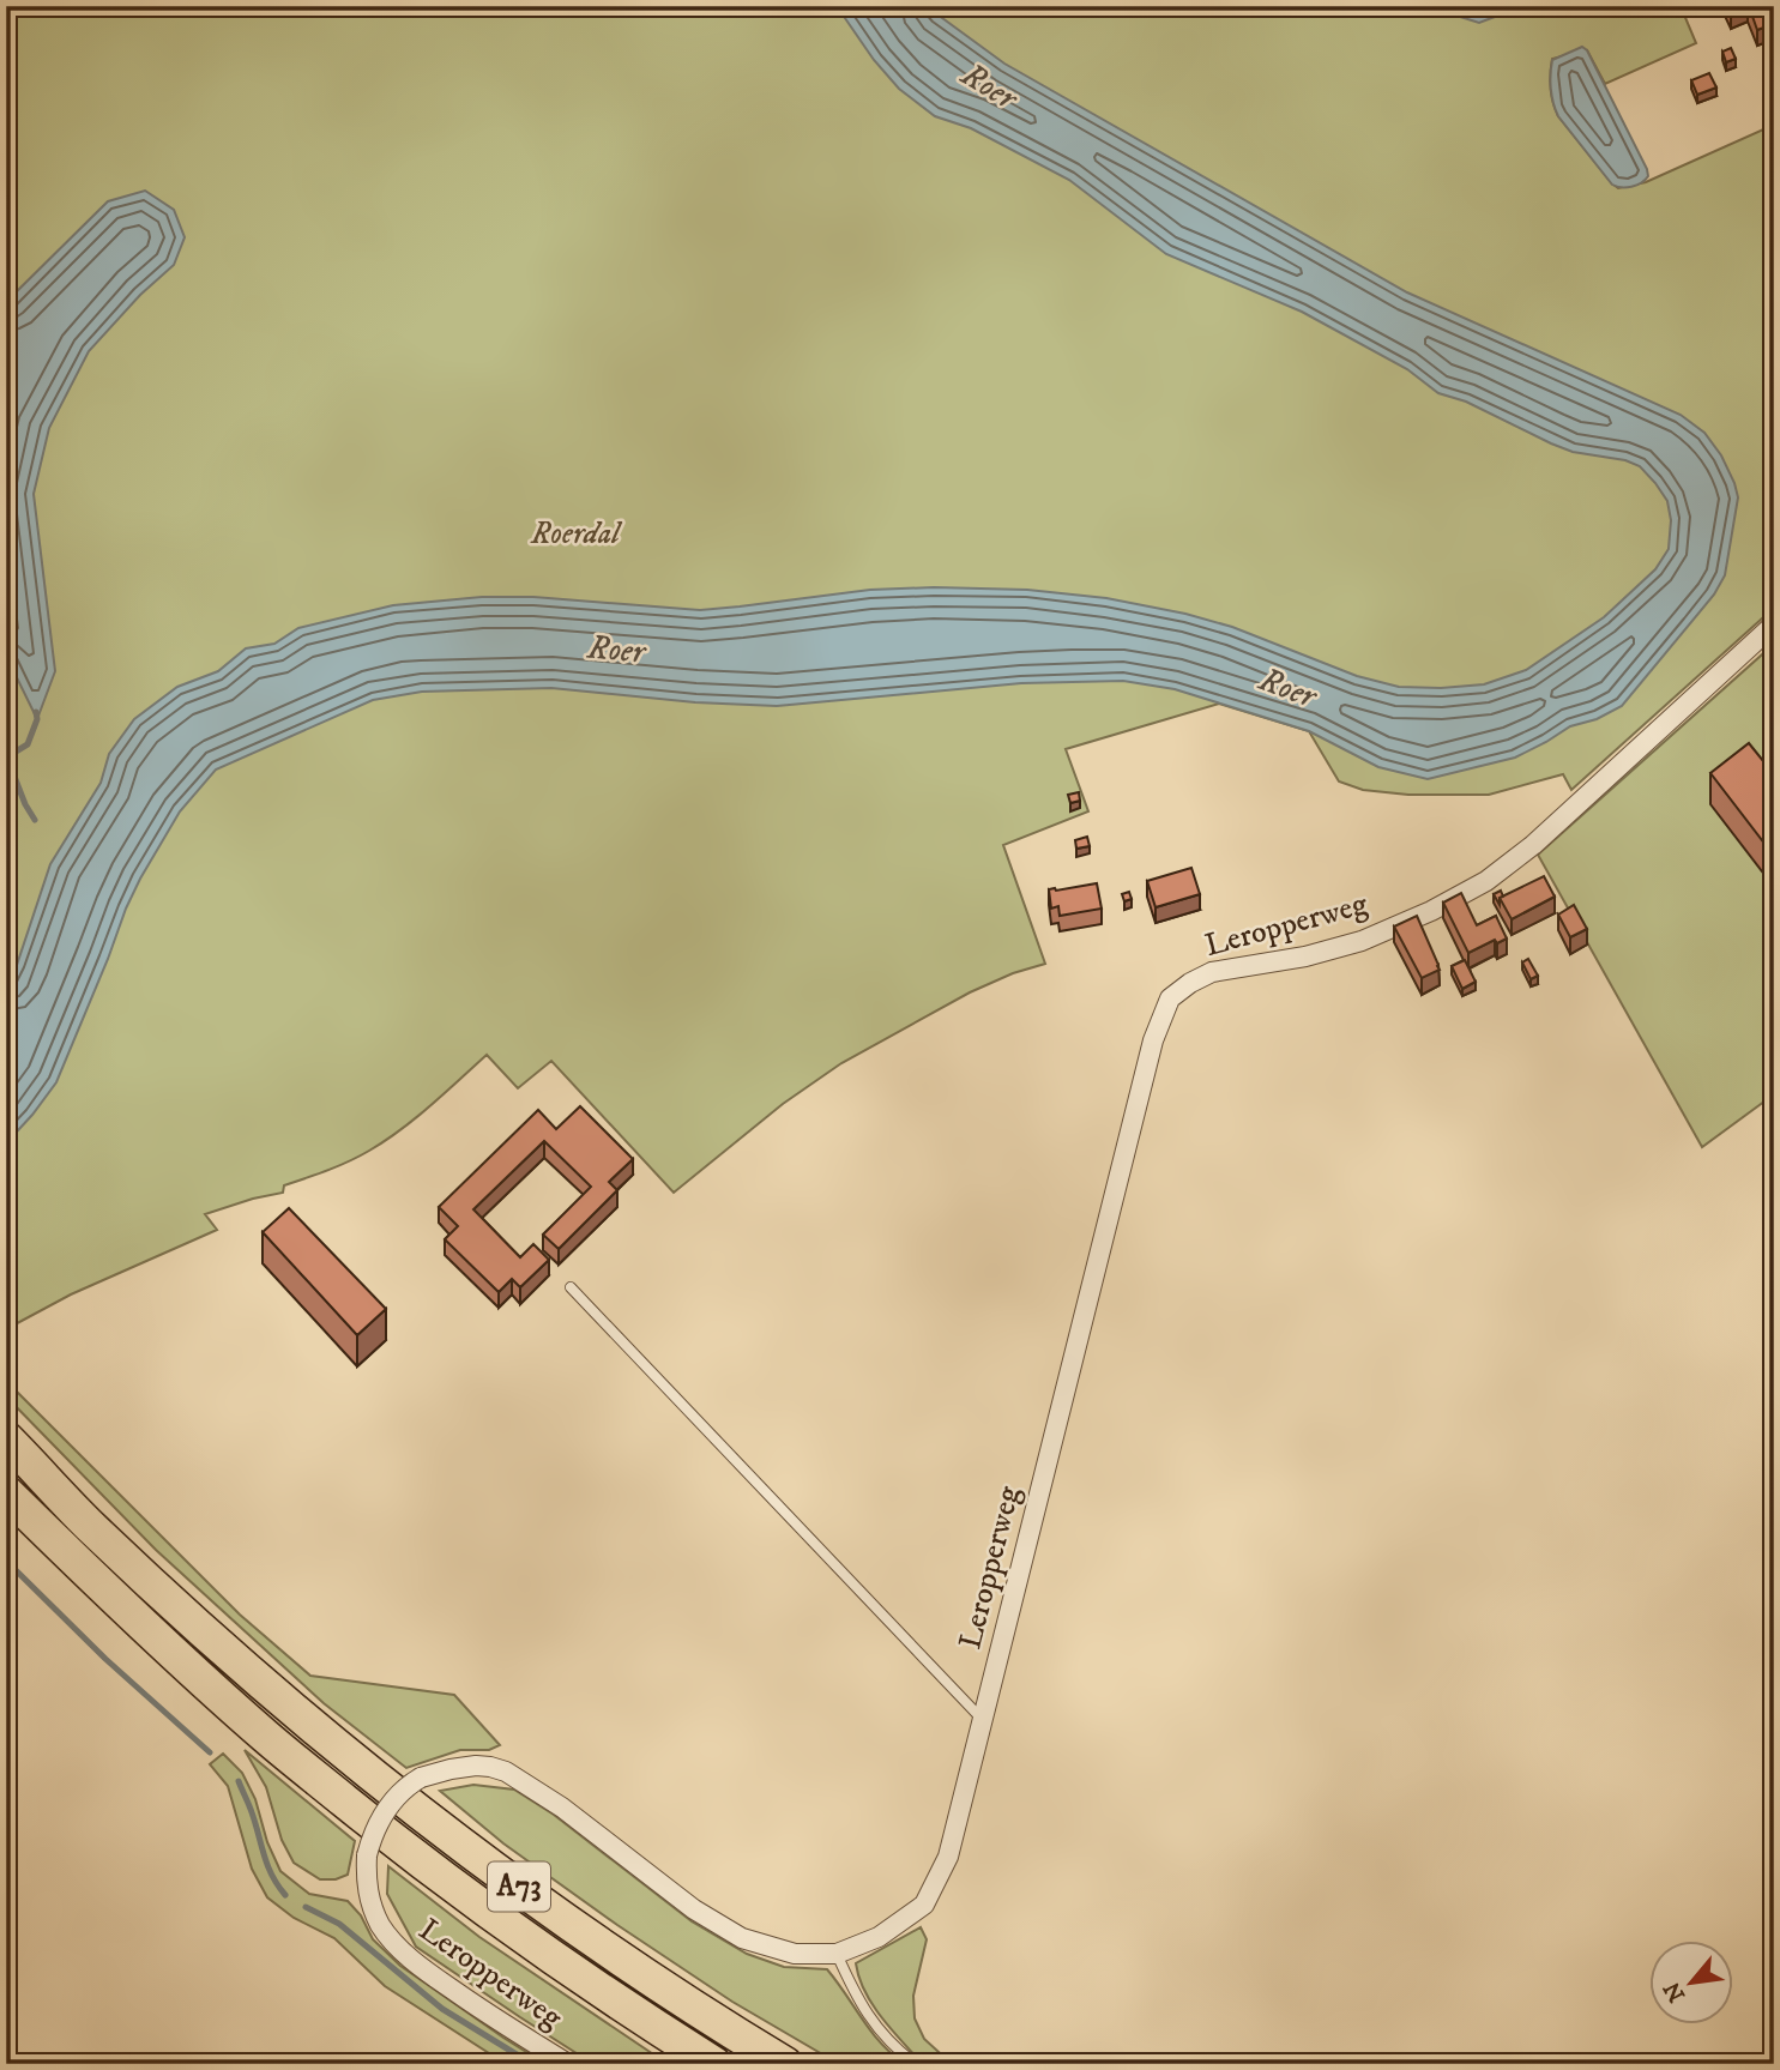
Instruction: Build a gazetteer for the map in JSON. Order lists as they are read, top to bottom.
{
  "streets": {
    "highway": ["A73"],
    "street": ["Leropperweg"]
  },
  "water": ["Roer"],
  "parks": ["Roerdal"],
  "north": "bottom left"
}
